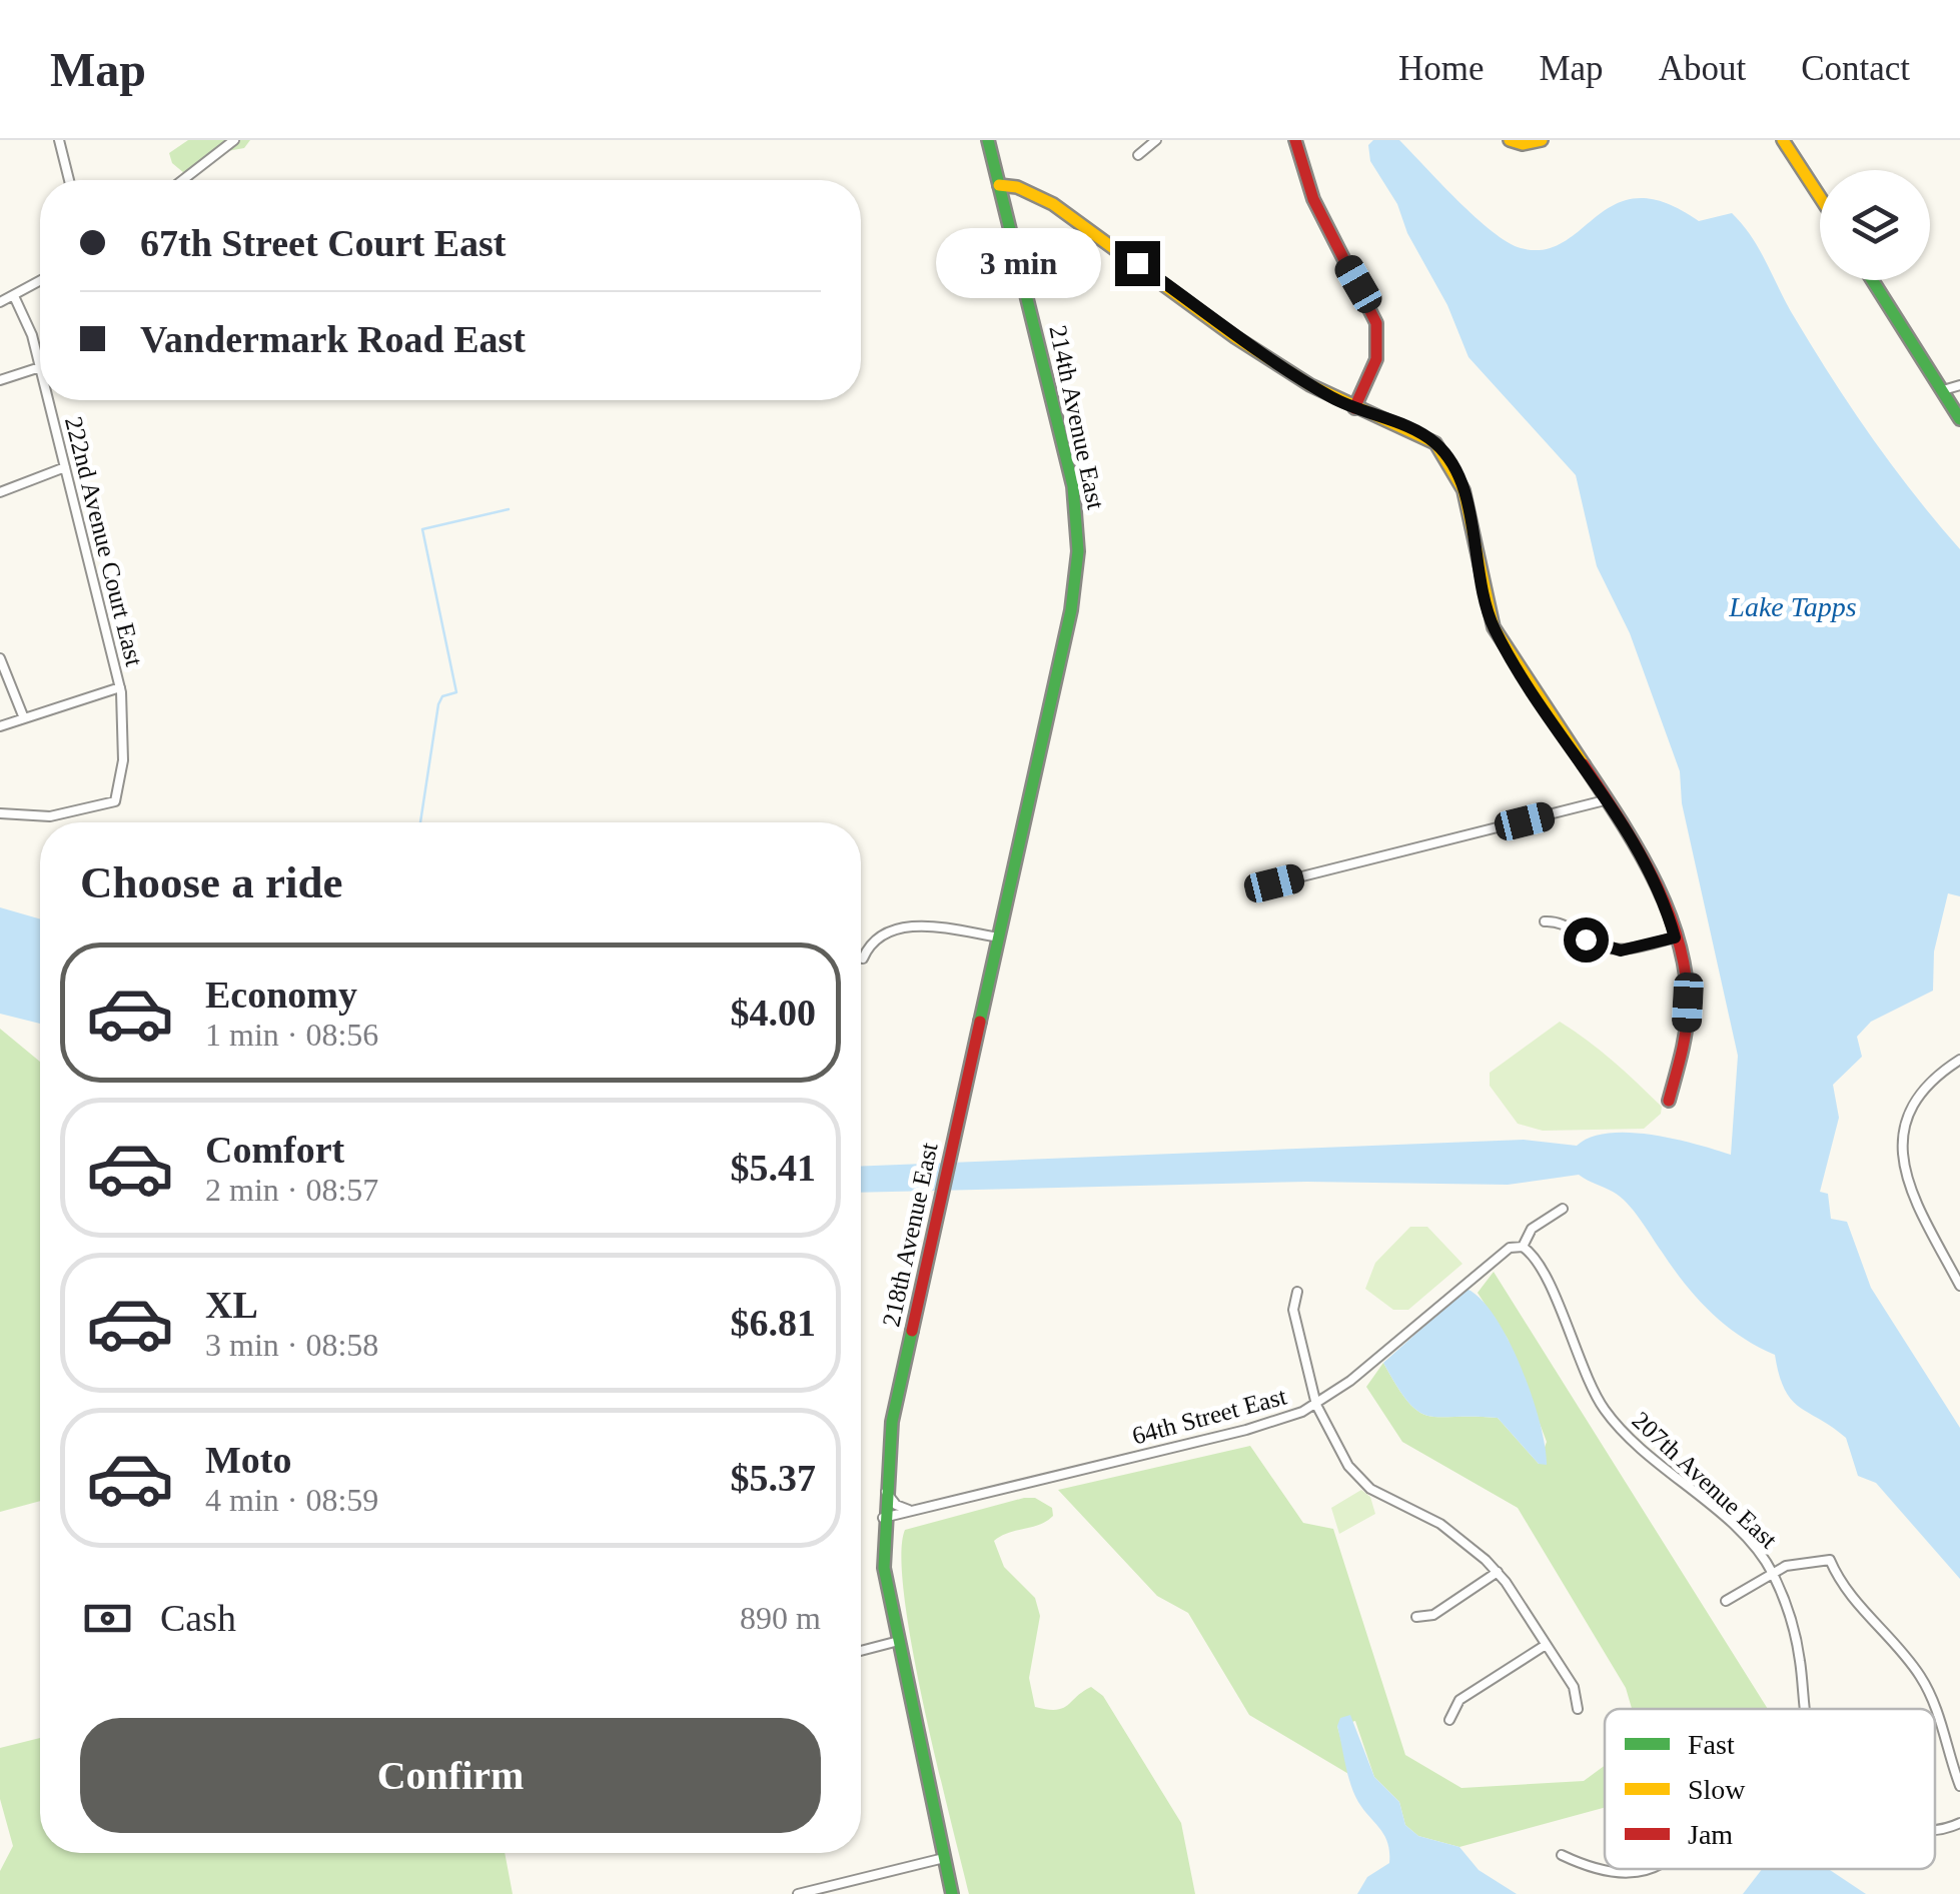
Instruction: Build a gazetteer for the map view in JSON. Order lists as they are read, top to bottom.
{
  "streets": {
    "street": [
      "214th Avenue East",
      "222nd Avenue Court East",
      "218th Avenue East",
      "64th Street East",
      "207th Avenue East"
    ]
  },
  "crossings": [
    ["214th Avenue East", "218th Avenue East"],
    ["218th Avenue East", "64th Street East"],
    ["64th Street East", "207th Avenue East"]
  ],
  "water": ["Lake Tapps"],
  "legend": ["Fast", "Slow", "Jam"],
  "page": {
    "header": "Map",
    "nav": [
      "Home",
      "Map",
      "About",
      "Contact"
    ],
    "banner": ["67th Street Court East", "Vandermark Road East"],
    "bubble": "3 min",
    "heading": "Choose a ride",
    "list": [
      {
        "name": "Economy",
        "note": "1 min · 08:56",
        "value": "$4.00"
      },
      {
        "name": "Comfort",
        "note": "2 min · 08:57",
        "value": "$5.41"
      },
      {
        "name": "XL",
        "note": "3 min · 08:58",
        "value": "$6.81"
      },
      {
        "name": "Moto",
        "note": "4 min · 08:59",
        "value": "$5.37"
      }
    ],
    "pay": ["Cash", "890 m"],
    "buttons": "Confirm"
  }
}
